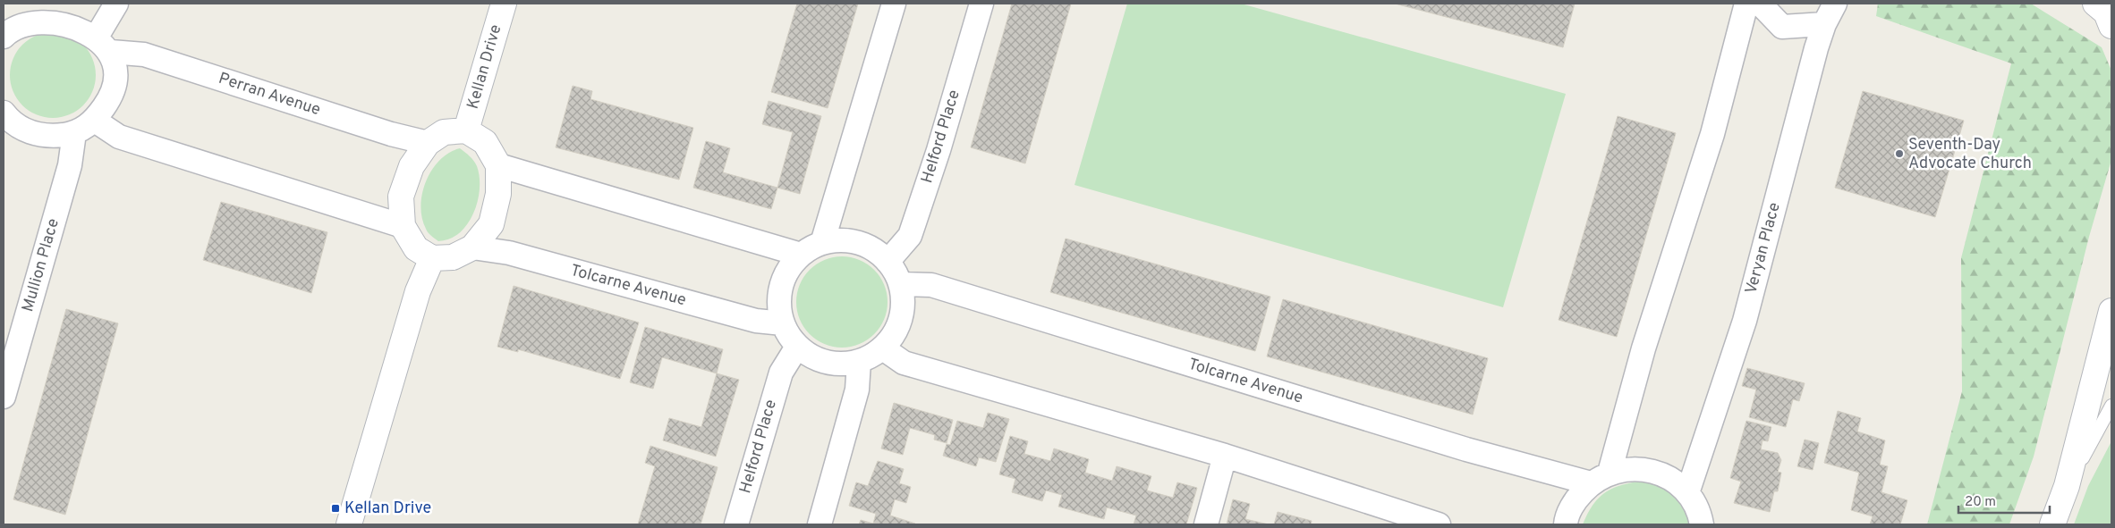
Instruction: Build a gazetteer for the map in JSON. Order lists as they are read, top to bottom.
{
  "streets": {
    "street": [
      "Kellan Drive",
      "Perran Avenue",
      "Helford Place",
      "Veryan Place",
      "Mullion Place",
      "Tolcarne Avenue"
    ]
  },
  "crossings": [
    ["Kellan Drive", "Perran Avenue"],
    ["Kellan Drive", "Tolcarne Avenue"],
    ["Perran Avenue", "Tolcarne Avenue"],
    ["Helford Place", "Tolcarne Avenue"]
  ],
  "places": {
    "other": ["Seventh-Day Advocate Church"],
    "transit": ["Kellan Drive"]
  },
  "scale_bar": "20 m"
}
